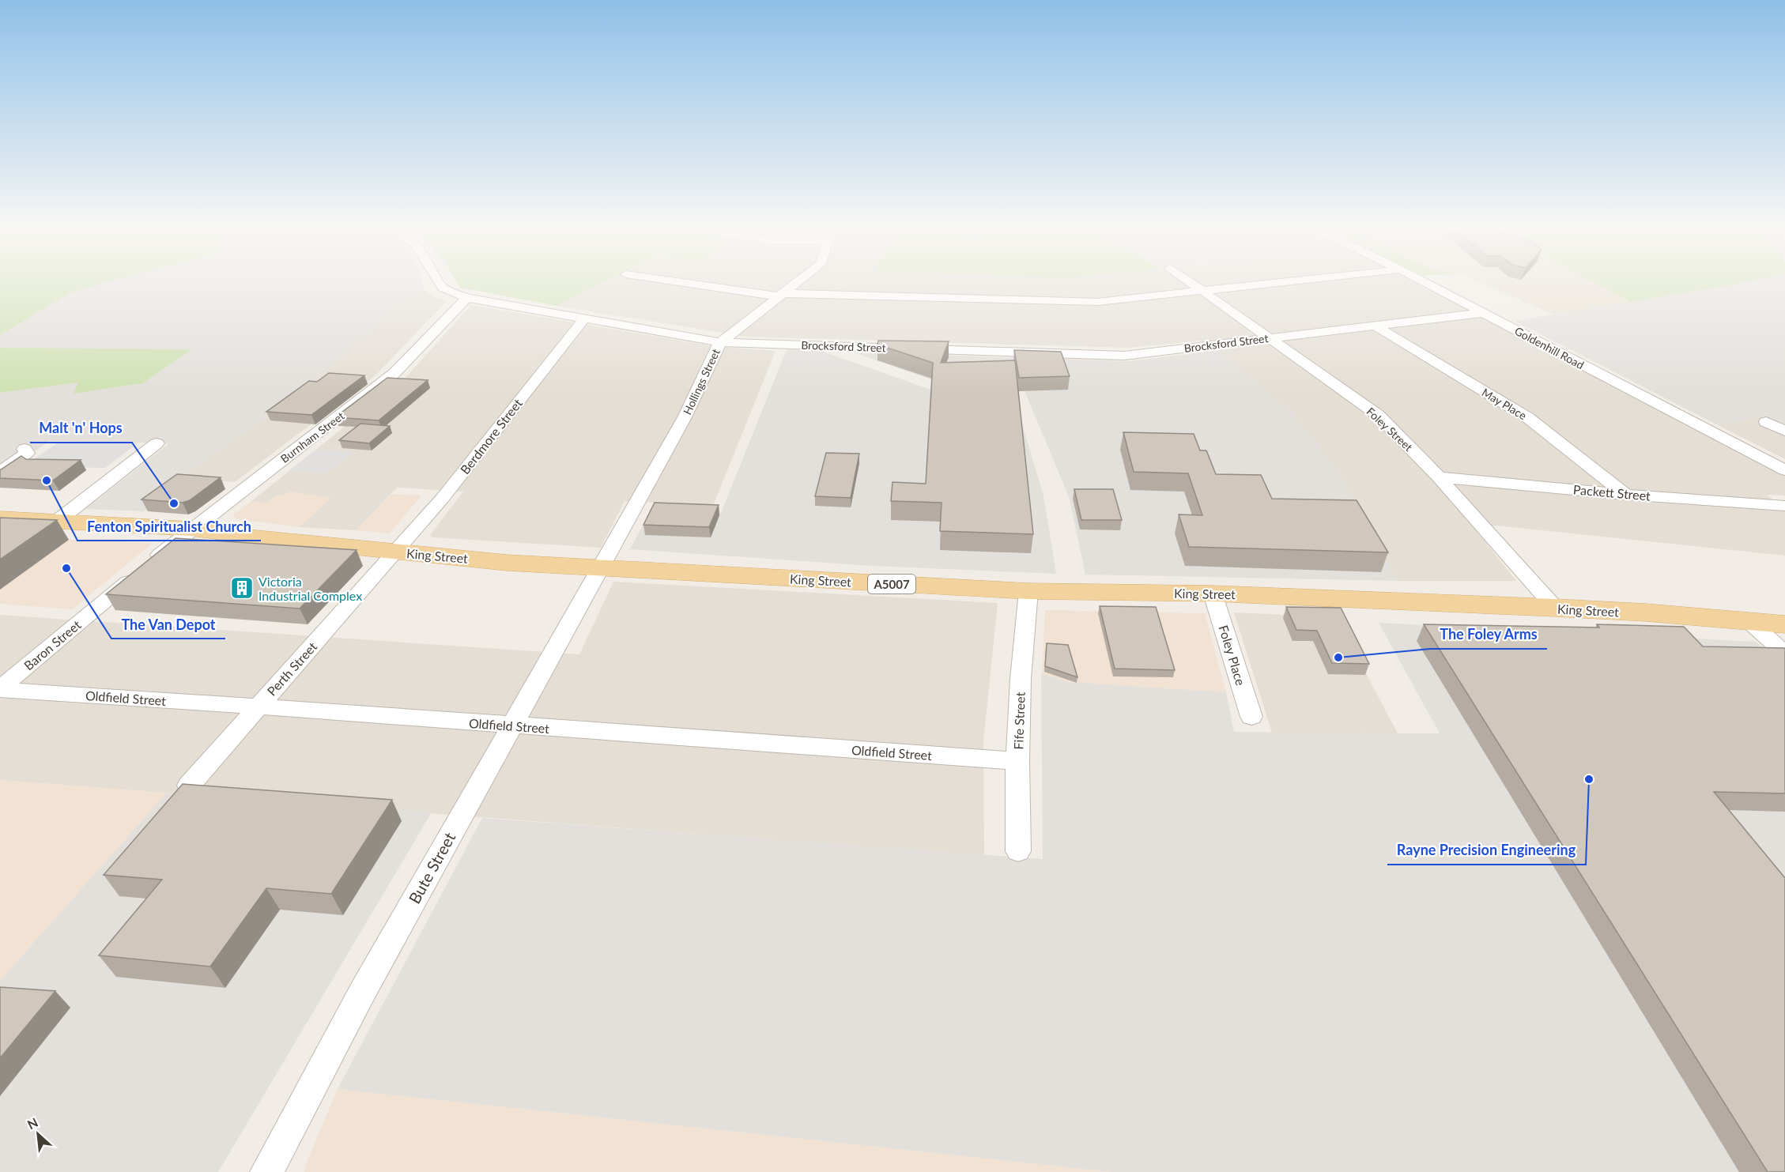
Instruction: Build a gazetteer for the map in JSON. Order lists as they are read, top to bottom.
{
  "streets": {
    "main road": ["King Street", "A5007"],
    "street": [
      "Brocksford Street",
      "Goldenhill Road",
      "Hollings Street",
      "May Place",
      "Foley Street",
      "Berdmore Street",
      "Burnham Street",
      "Packett Street",
      "Baron Street",
      "Foley Place",
      "Perth Street",
      "Oldfield Street",
      "Fife Street",
      "Bute Street"
    ]
  },
  "crossings": [
    ["Brocksford Street", "Goldenhill Road"],
    ["Brocksford Street", "Hollings Street"],
    ["Brocksford Street", "May Place"],
    ["Brocksford Street", "Foley Street"],
    ["Brocksford Street", "Berdmore Street"],
    ["Brocksford Street", "Burnham Street"],
    ["Hollings Street", "King Street"],
    ["Hollings Street", "Bute Street"],
    ["May Place", "Packett Street"],
    ["Foley Street", "Packett Street"],
    ["Foley Street", "King Street"],
    ["Berdmore Street", "King Street"],
    ["Berdmore Street", "Perth Street"],
    ["Burnham Street", "King Street"],
    ["Burnham Street", "Baron Street"],
    ["King Street", "Baron Street"],
    ["King Street", "Foley Place"],
    ["King Street", "Perth Street"],
    ["King Street", "Fife Street"],
    ["King Street", "Bute Street"],
    ["Baron Street", "Oldfield Street"],
    ["Perth Street", "Oldfield Street"],
    ["Oldfield Street", "Fife Street"],
    ["Oldfield Street", "Bute Street"]
  ],
  "places": {
    "other": [
      "Fenton Spiritualist Church",
      "Malt 'n' Hops",
      "The Van Depot",
      "The Foley Arms",
      "Rayne Precision Engineering"
    ],
    "building": ["Victoria Industrial Complex"]
  },
  "north": "top left"
}
